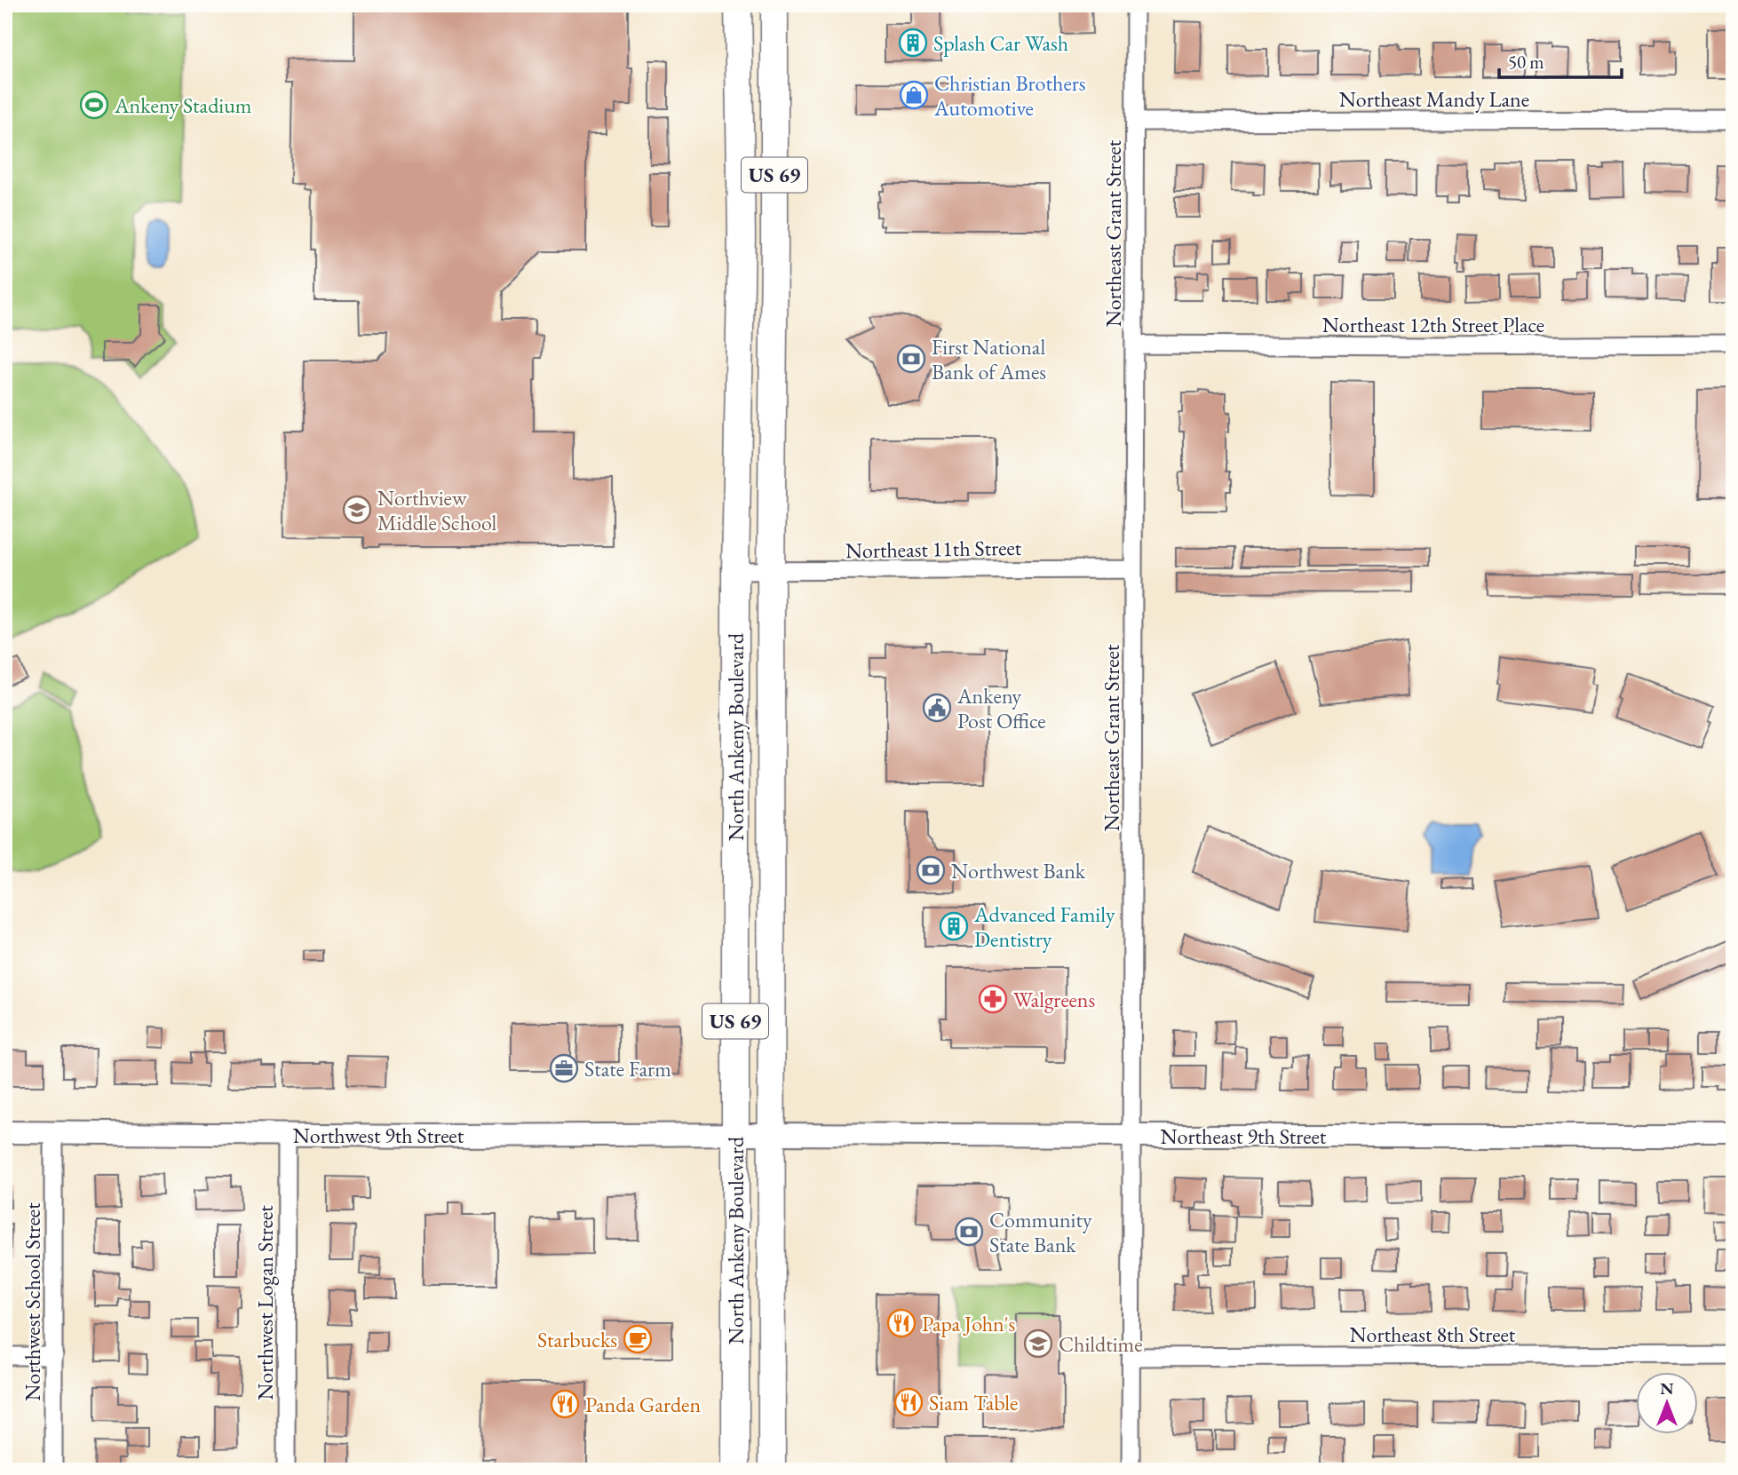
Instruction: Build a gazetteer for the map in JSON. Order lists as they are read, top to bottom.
{
  "streets": {
    "main road": ["US 69", "North Ankeny Boulevard"],
    "street": [
      "Northeast Mandy Lane",
      "Northeast Grant Street",
      "Northeast 12th Street Place",
      "Northeast 11th Street",
      "Northwest 9th Street",
      "Northeast 9th Street",
      "Northwest School Street",
      "Northwest Logan Street",
      "Northeast 8th Street"
    ]
  },
  "crossings": [
    ["Northeast Mandy Lane", "Northeast Grant Street"],
    ["Northeast Grant Street", "Northeast 12th Street Place"],
    ["Northeast Grant Street", "Northeast 11th Street"],
    ["Northeast Grant Street", "Northeast 9th Street"],
    ["Northeast Grant Street", "Northeast 8th Street"],
    ["Northeast 11th Street", "North Ankeny Boulevard"],
    ["North Ankeny Boulevard", "Northwest 9th Street"],
    ["North Ankeny Boulevard", "Northeast 9th Street"],
    ["Northwest 9th Street", "Northeast 9th Street"],
    ["Northwest 9th Street", "Northwest School Street"],
    ["Northwest 9th Street", "Northwest Logan Street"]
  ],
  "places": {
    "building": ["Splash Car Wash", "Advanced Family Dentistry"],
    "shop": ["Christian Brothers Automotive"],
    "sports": ["Ankeny Stadium"],
    "bank": ["First National Bank of Ames", "Northwest Bank", "Community State Bank"],
    "school or university": ["Northview Middle School", "Childtime"],
    "public building": ["Ankeny Post Office"],
    "pharmacy": ["Walgreens"],
    "office": ["State Farm"],
    "restaurant": ["Papa John's", "Siam Table", "Panda Garden"],
    "cafe": ["Starbucks"]
  },
  "scale_bar": "50 m",
  "north": "top"
}
